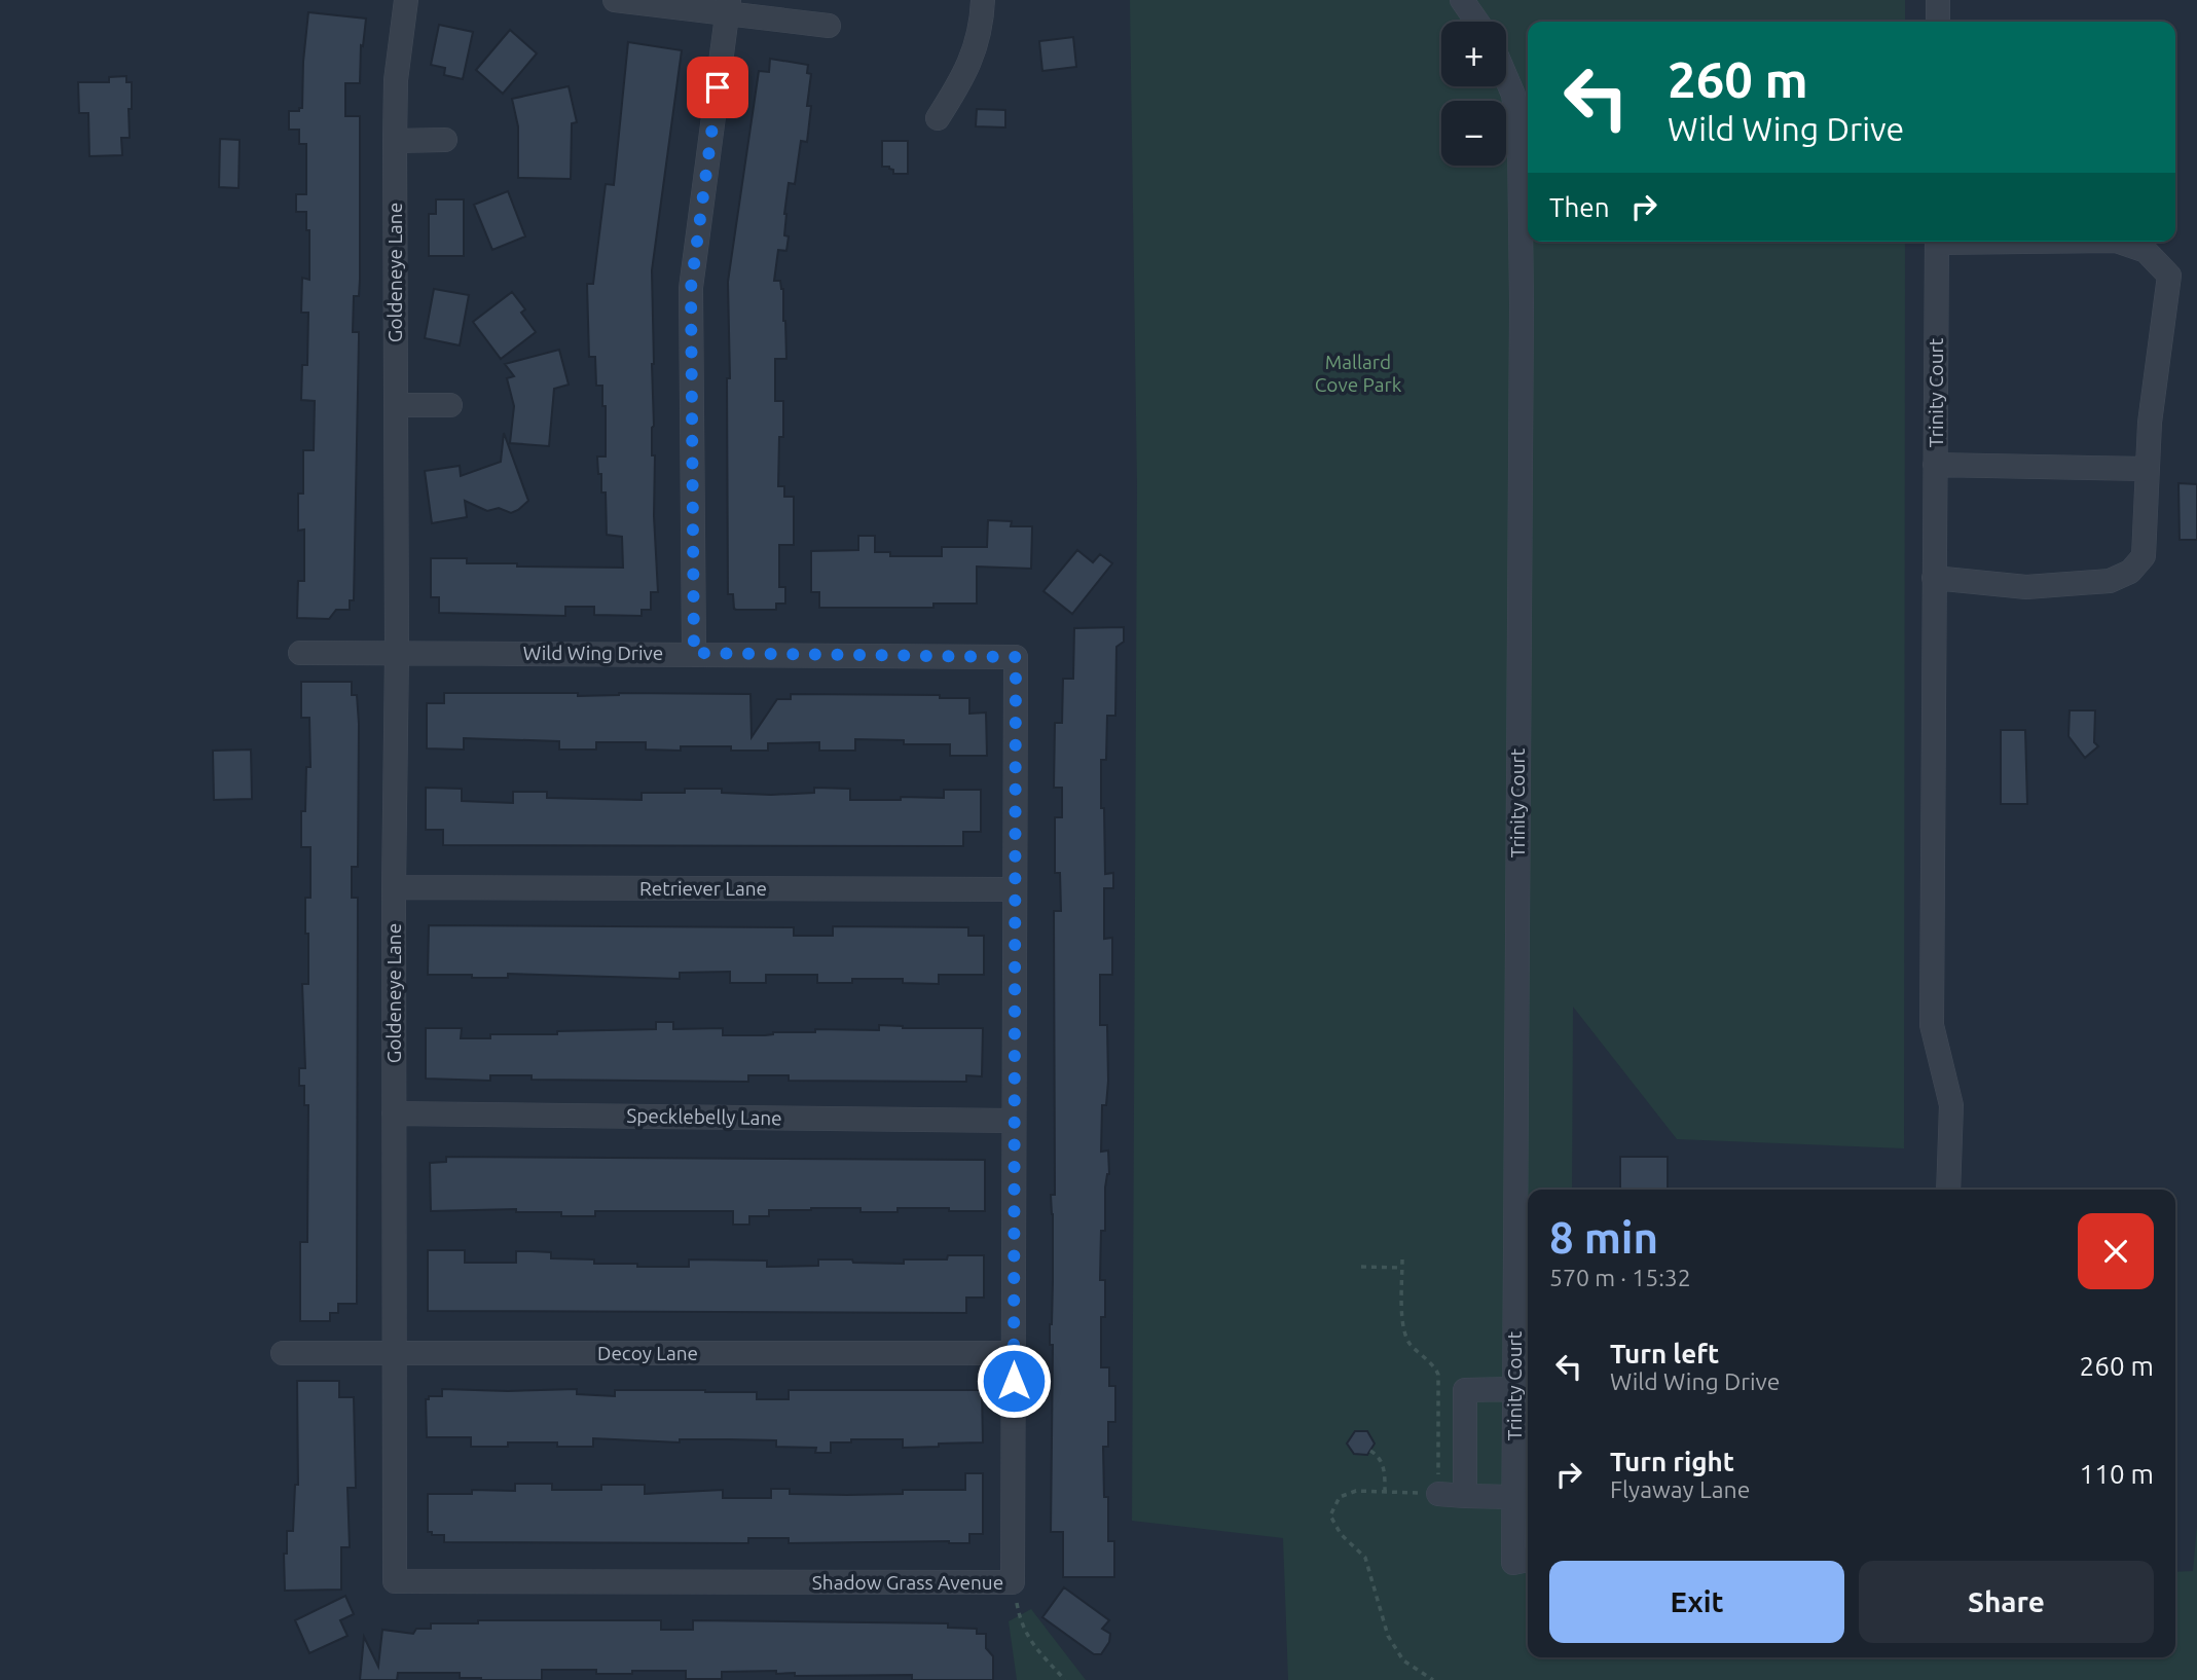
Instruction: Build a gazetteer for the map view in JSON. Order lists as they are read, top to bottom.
{
  "streets": {
    "street": [
      "Goldeneye Lane",
      "Trinity Court",
      "Wild Wing Drive",
      "Retriever Lane",
      "Specklebelly Lane",
      "Decoy Lane",
      "Shadow Grass Avenue"
    ]
  },
  "crossings": [
    ["Goldeneye Lane", "Wild Wing Drive"],
    ["Goldeneye Lane", "Retriever Lane"],
    ["Goldeneye Lane", "Specklebelly Lane"],
    ["Goldeneye Lane", "Decoy Lane"],
    ["Goldeneye Lane", "Shadow Grass Avenue"],
    ["Wild Wing Drive", "Shadow Grass Avenue"],
    ["Retriever Lane", "Shadow Grass Avenue"],
    ["Specklebelly Lane", "Shadow Grass Avenue"],
    ["Decoy Lane", "Shadow Grass Avenue"]
  ],
  "parks": ["Mallard Cove Park"],
  "page": {
    "map_buttons": ["+", "−"],
    "turn": ["260 m", "Wild Wing Drive"],
    "then": "Then",
    "heading": ["8 min", "570 m · 15:32"],
    "list": [
      {
        "name": "Turn left",
        "note": "Wild Wing Drive",
        "value": "260 m"
      },
      {
        "name": "Turn right",
        "note": "Flyaway Lane",
        "value": "110 m"
      }
    ],
    "buttons": ["Exit", "Share"]
  }
}
